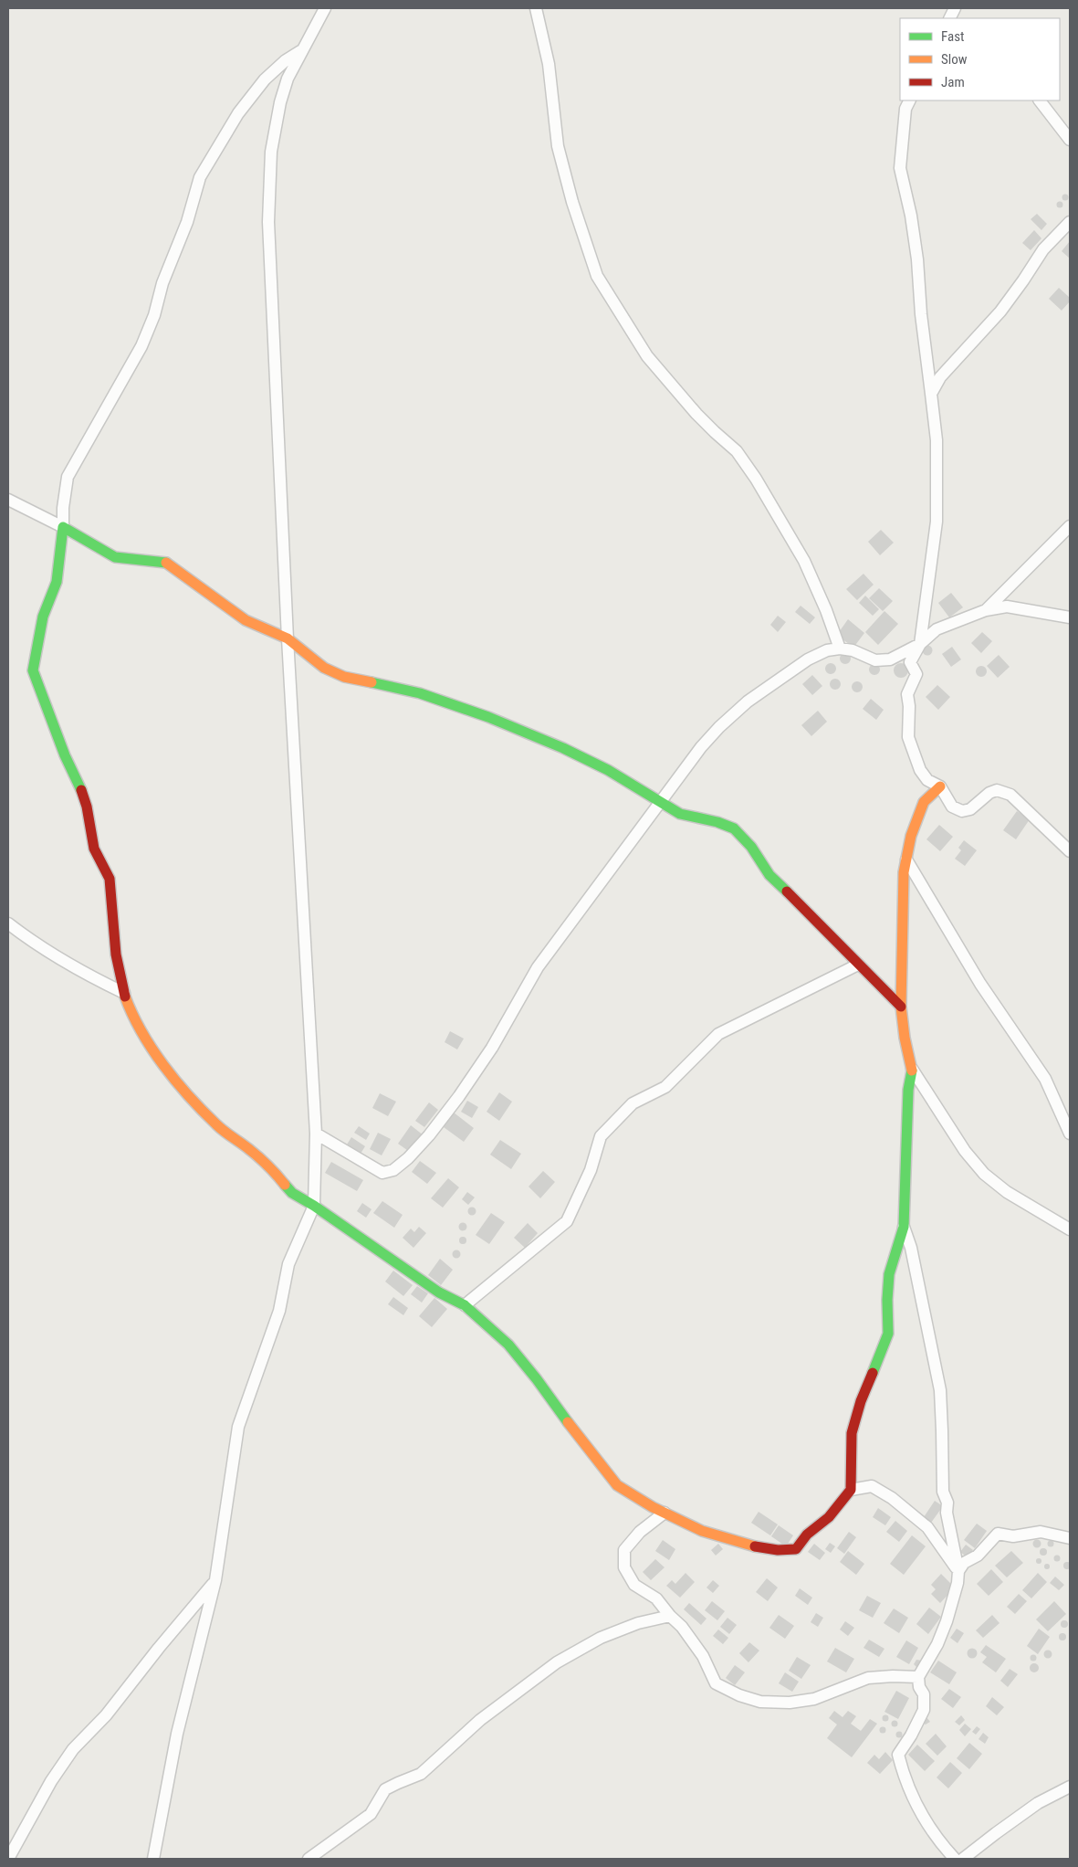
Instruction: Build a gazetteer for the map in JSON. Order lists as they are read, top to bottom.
{
  "legend": ["Fast", "Slow", "Jam"]
}
